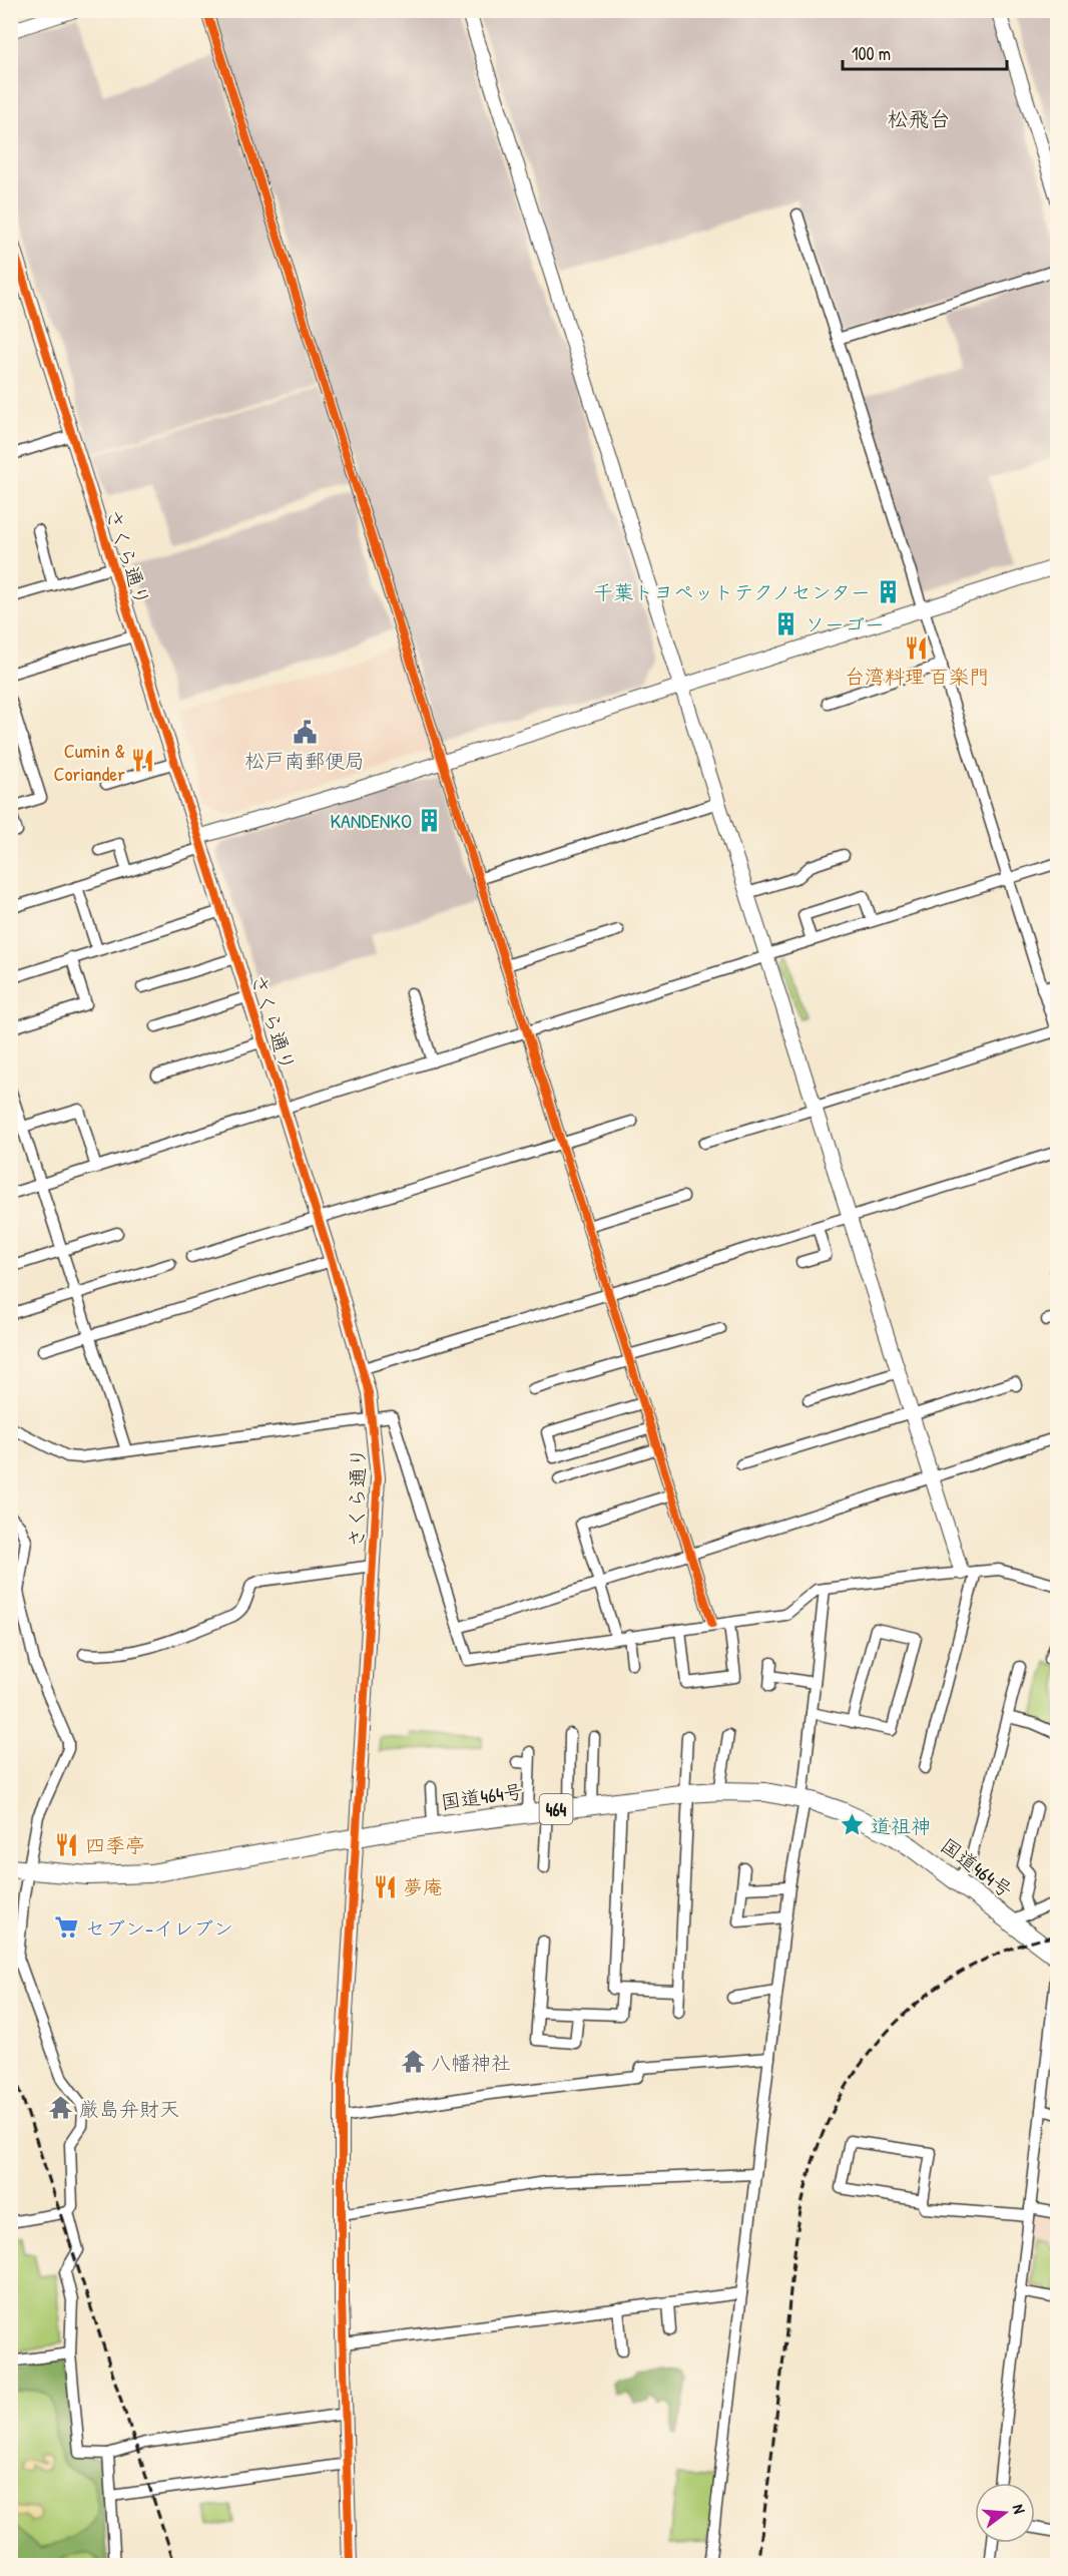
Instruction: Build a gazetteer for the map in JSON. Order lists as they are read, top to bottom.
{
  "streets": {
    "highway": ["国道464号", "464"],
    "street": ["さくら通り"]
  },
  "crossings": [
    ["さくら通り", "国道464号"]
  ],
  "districts": ["松飛台"],
  "places": {
    "building": ["千葉トヨペットテクノセンター", "ソーゴー", "KANDENKO"],
    "restaurant": [
      "台湾料理 百楽門",
      "Cumin & Coriander",
      "四季亭",
      "夢庵"
    ],
    "public building": ["松戸南郵便局"],
    "place": ["道祖神"],
    "supermarket": ["セブン-イレブン"],
    "temple": ["八幡神社", "厳島弁財天"]
  },
  "scale_bar": "100 m",
  "north": "right"
}
